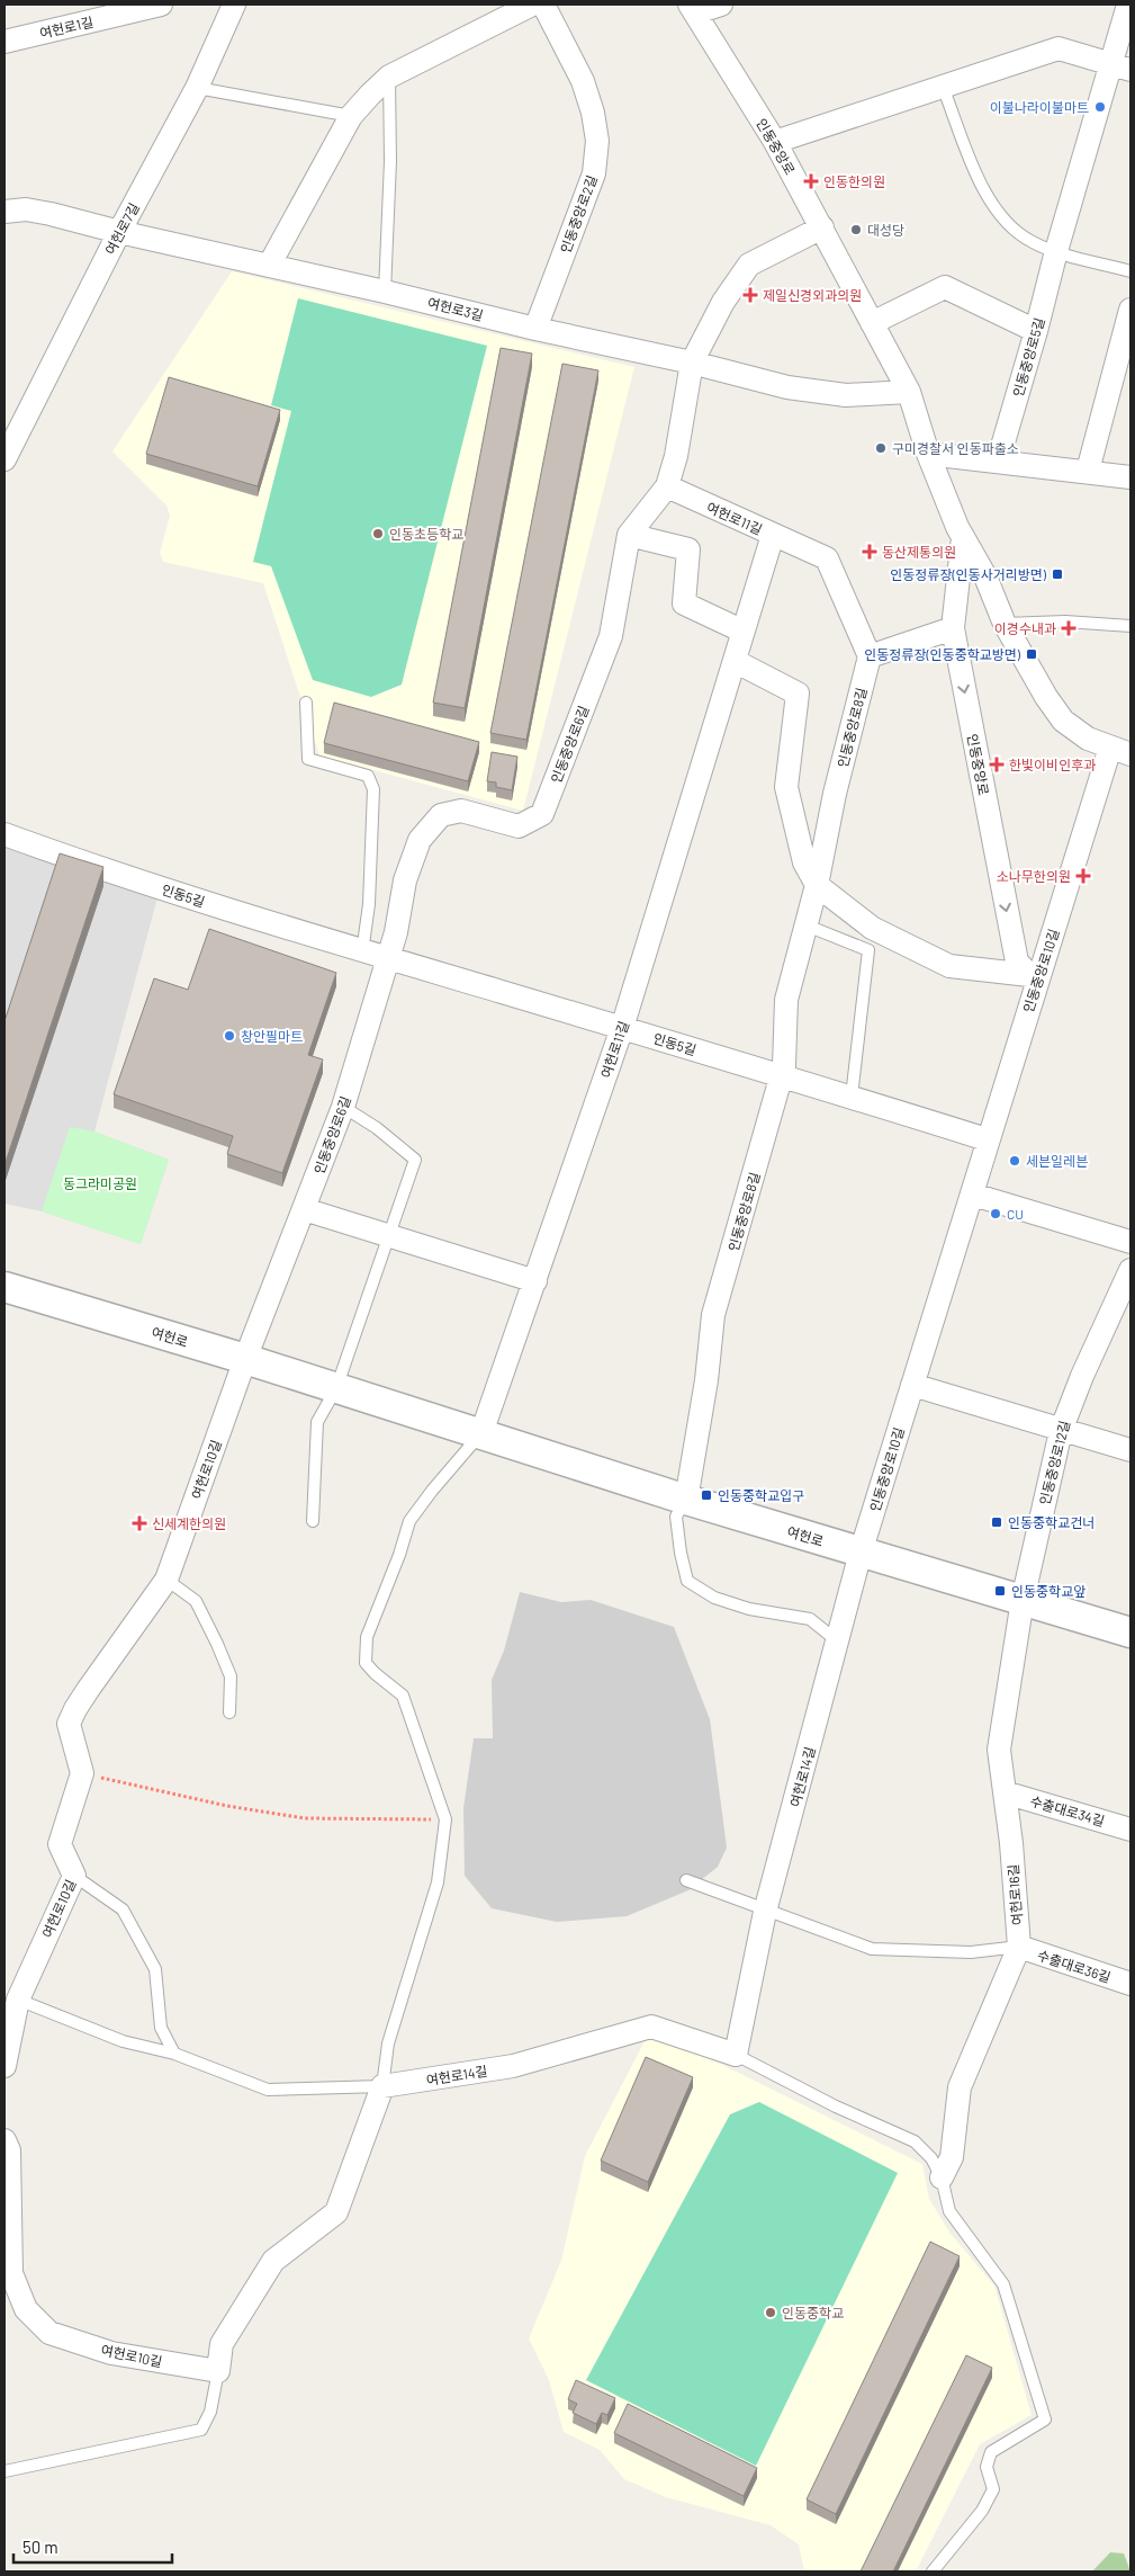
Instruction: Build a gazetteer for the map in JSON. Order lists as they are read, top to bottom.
{
  "streets": {
    "street": [
      "여헌로1길",
      "인동중앙로",
      "인동중앙로2길",
      "여헌로7길",
      "여헌로3길",
      "인동중앙로5길",
      "여헌로11길",
      "인동중앙로8길",
      "인동중앙로6길",
      "인동5길",
      "인동중앙로10길",
      "여헌로",
      "인동중앙로12길",
      "여헌로10길",
      "여헌로14길",
      "수출대로34길",
      "여헌로16길",
      "수출대로36길"
    ]
  },
  "crossings": [
    ["인동중앙로", "여헌로3길"],
    ["인동중앙로", "인동중앙로6길"],
    ["인동중앙로", "인동중앙로10길"],
    ["인동중앙로2길", "여헌로3길"],
    ["여헌로7길", "여헌로3길"],
    ["여헌로3길", "인동중앙로6길"],
    ["여헌로11길", "인동중앙로6길"],
    ["여헌로11길", "인동5길"],
    ["여헌로11길", "여헌로"],
    ["인동중앙로8길", "인동5길"],
    ["인동중앙로8길", "여헌로"],
    ["인동중앙로6길", "인동5길"],
    ["인동중앙로6길", "여헌로"],
    ["인동중앙로6길", "여헌로10길"],
    ["인동5길", "인동중앙로10길"],
    ["인동중앙로10길", "여헌로"],
    ["인동중앙로10길", "여헌로14길"],
    ["여헌로", "인동중앙로12길"],
    ["여헌로", "여헌로10길"],
    ["여헌로", "여헌로14길"],
    ["여헌로", "여헌로16길"],
    ["인동중앙로12길", "여헌로16길"],
    ["수출대로34길", "여헌로16길"],
    ["여헌로16길", "수출대로36길"]
  ],
  "parks": ["동그라미공원"],
  "places": {
    "other": [
      "이불나라이불마트",
      "대성당",
      "구미경찰서 인동파출소",
      "인동초등학교",
      "창안필마트",
      "세븐일레븐",
      "CU",
      "인동중학교"
    ],
    "health": [
      "인동한의원",
      "제일신경외과의원",
      "동산제통의원",
      "이경수내과",
      "한빛이비인후과",
      "소나무한의원",
      "신세계한의원"
    ],
    "transit": [
      "인동정류장(인동사거리방면)",
      "인동정류장(인동중학교방면)",
      "인동중학교입구",
      "인동중학교건너",
      "인동중학교앞"
    ]
  },
  "scale_bar": "50 m"
}
